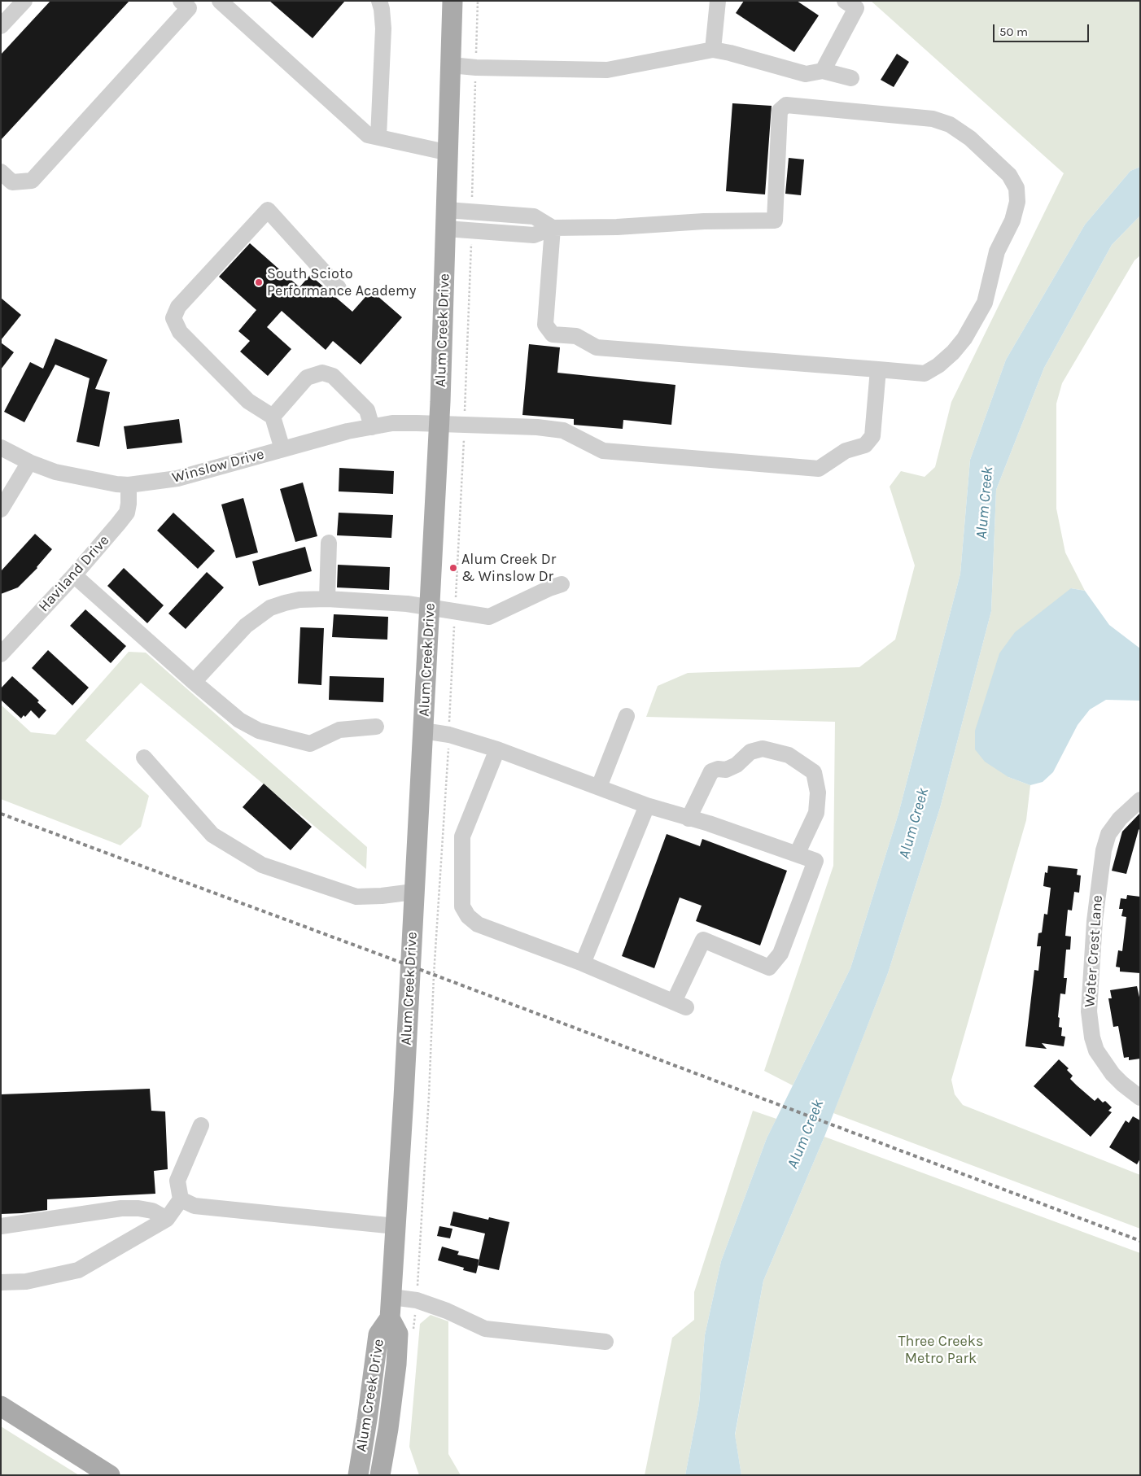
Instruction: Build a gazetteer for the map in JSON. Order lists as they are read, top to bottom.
{
  "streets": {
    "main road": ["Alum Creek Drive"],
    "street": ["Winslow Drive", "Haviland Drive", "Water Crest Lane"]
  },
  "crossings": [
    ["Alum Creek Drive", "Winslow Drive"],
    ["Winslow Drive", "Haviland Drive"]
  ],
  "water": ["Alum Creek"],
  "parks": ["Three Creeks Metro Park"],
  "places": ["South Scioto Performance Academy", "Alum Creek Dr & Winslow Dr"],
  "scale_bar": "50 m"
}
